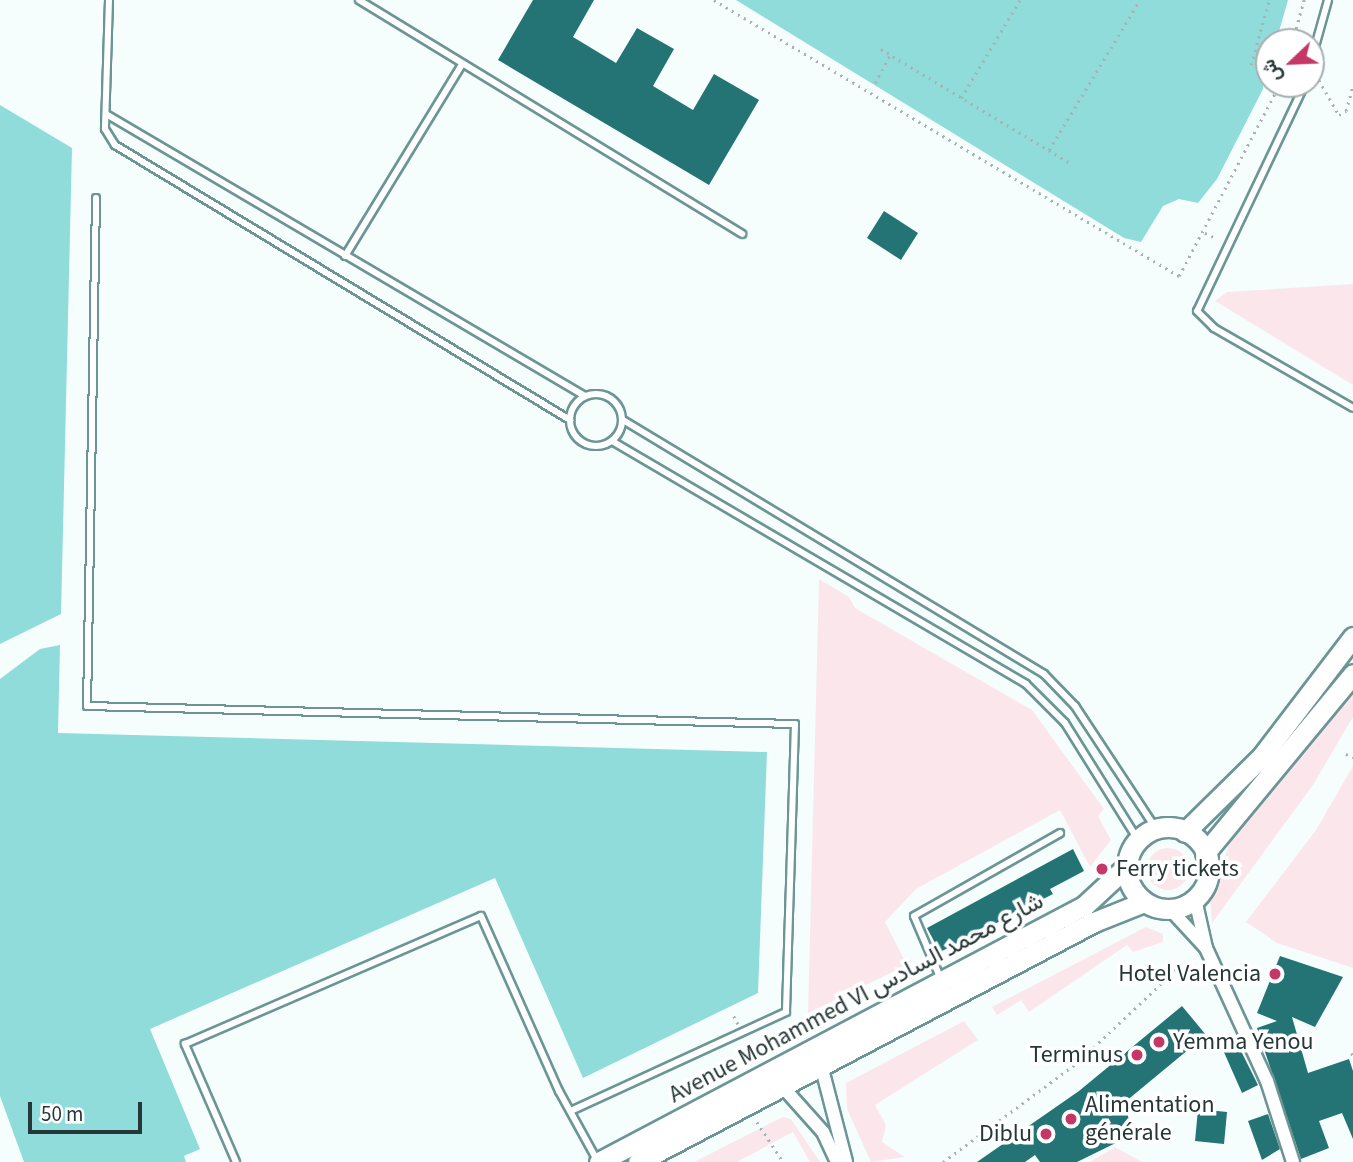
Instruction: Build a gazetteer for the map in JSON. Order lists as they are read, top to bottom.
{
  "streets": {
    "main road": ["Avenue Mohammed VI شارع محمد السادس"]
  },
  "places": [
    "Ferry tickets",
    "Hotel Valencia",
    "Yemma Yenou",
    "Terminus",
    "Alimentation générale",
    "Diblu"
  ],
  "scale_bar": "50 m",
  "north": "bottom left"
}
